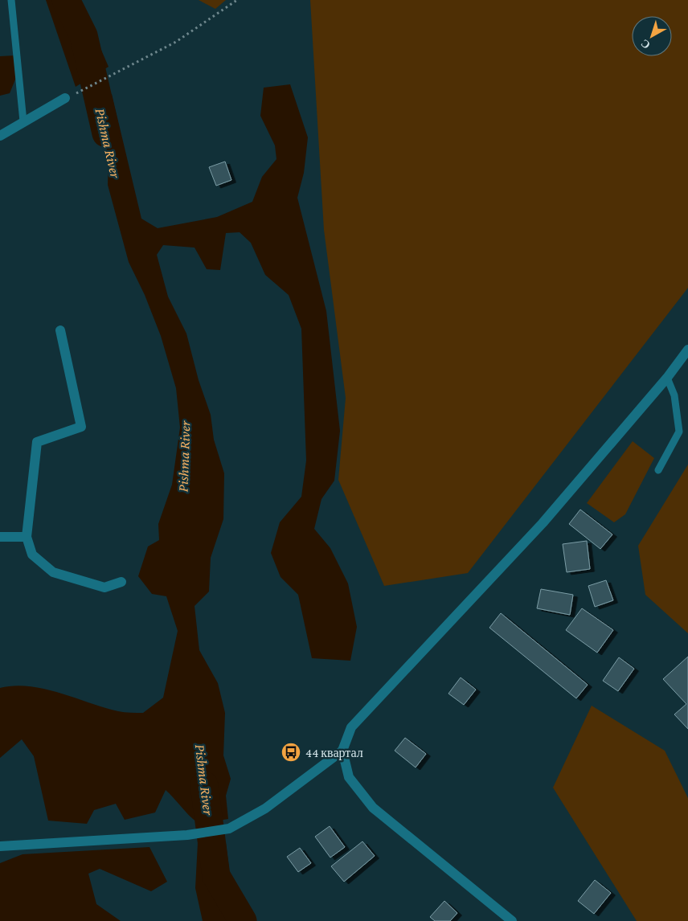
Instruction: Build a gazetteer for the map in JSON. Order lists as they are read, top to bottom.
{
  "water": ["Pishma River"],
  "places": {
    "bus stop": ["44 квартал"]
  },
  "north": "bottom left"
}
